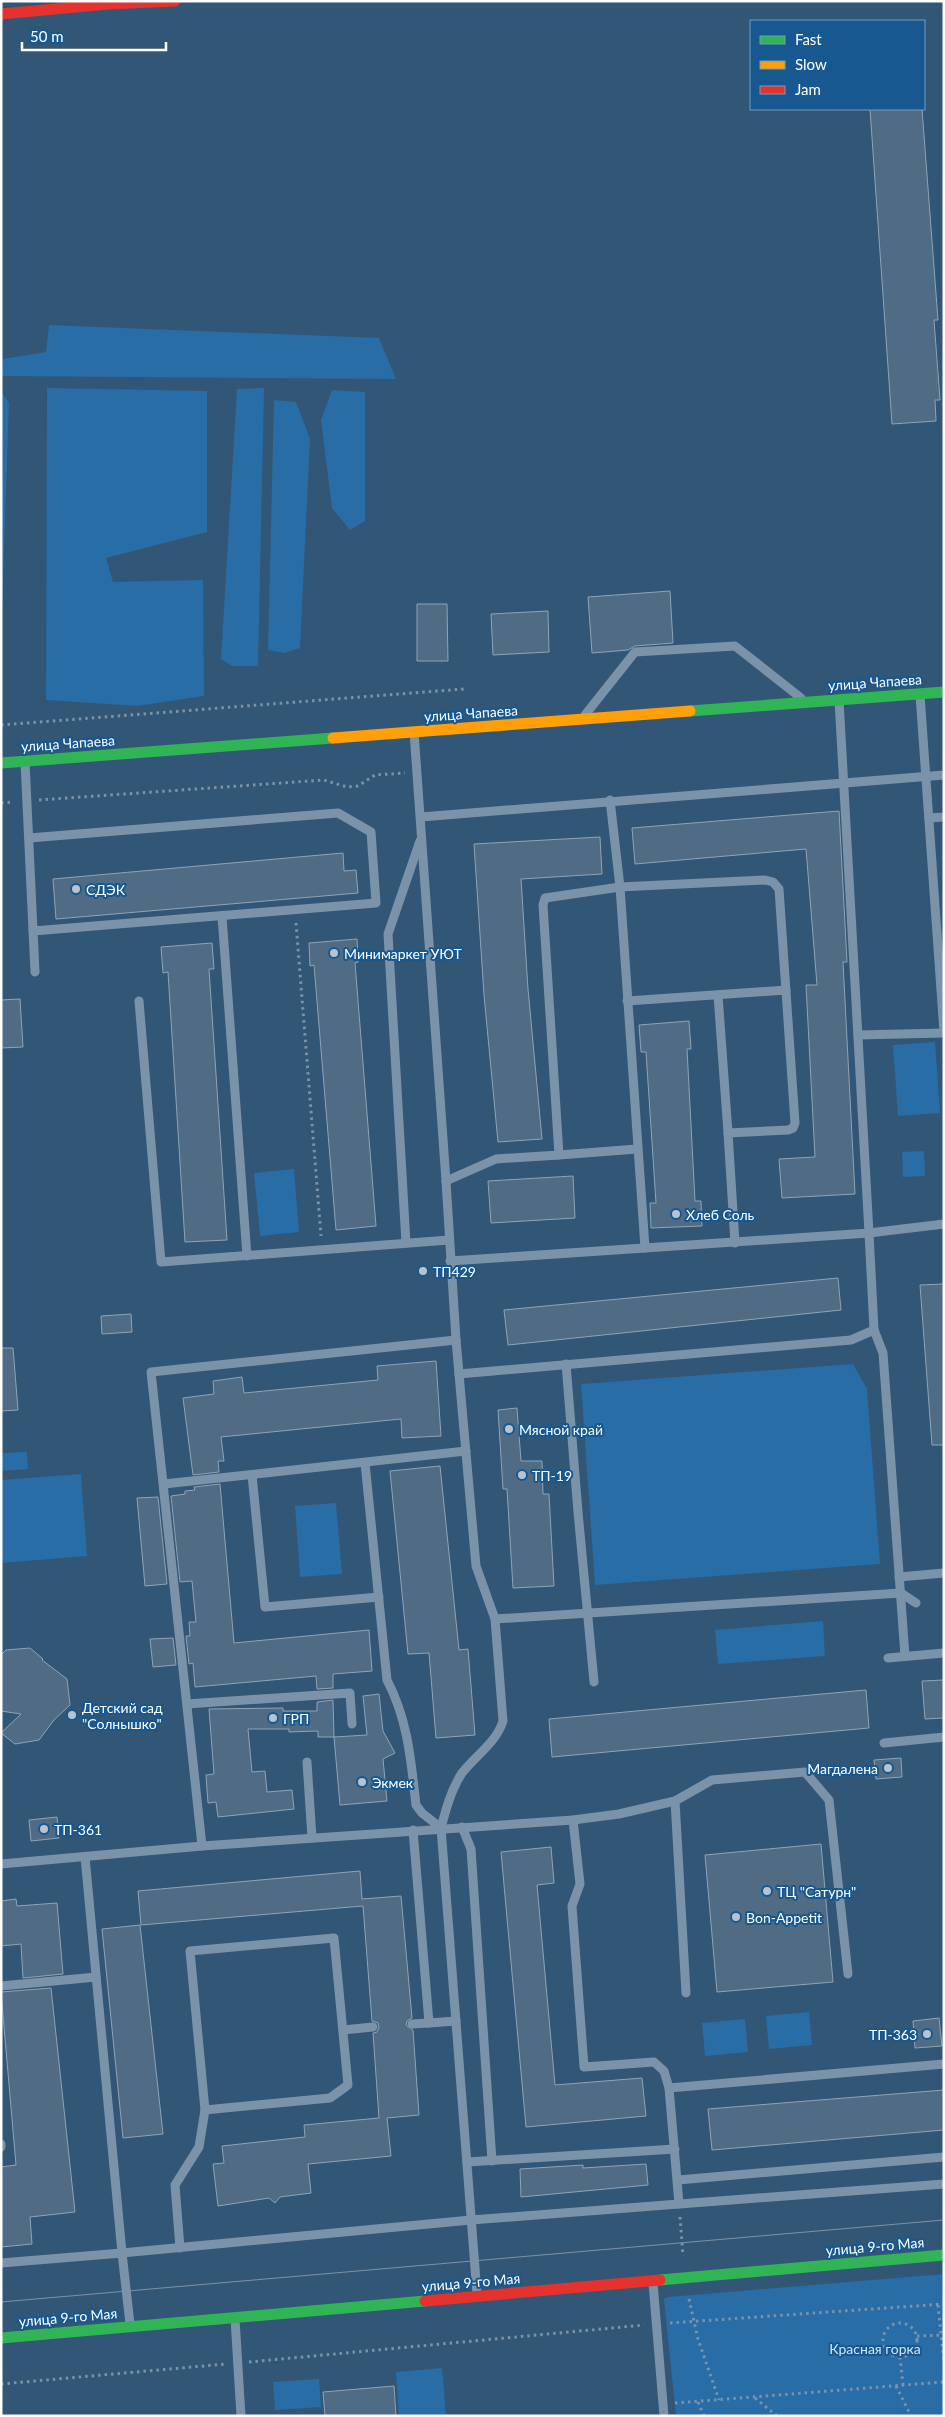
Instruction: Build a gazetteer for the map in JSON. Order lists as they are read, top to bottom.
{
  "streets": {
    "street": ["улица Чапаева", "улица 9-го Мая"]
  },
  "parks": ["Красная горка"],
  "places": [
    "СДЭК",
    "Минимаркет УЮТ",
    "Хлеб Соль",
    "ТП429",
    "Мясной край",
    "ТП-19",
    "Детский сад \"Солнышко\"",
    "ГРП",
    "Магдалена",
    "Экмек",
    "ТП-361",
    "ТЦ \"Сатурн\"",
    "Bon-Appetit",
    "ТП-363"
  ],
  "legend": ["Fast", "Slow", "Jam"],
  "scale_bar": "50 m"
}
